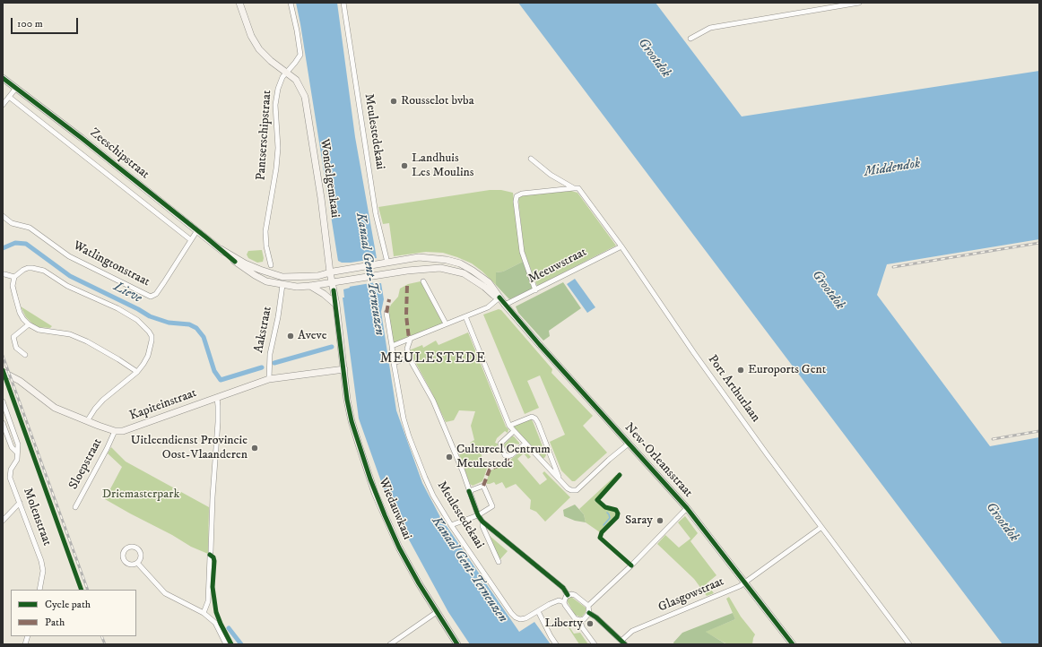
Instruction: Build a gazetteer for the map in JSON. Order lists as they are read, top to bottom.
{
  "streets": {
    "main road": [
      "Zeeschipstraat",
      "Wondelgemkaai",
      "Kapiteinstraat",
      "New-Orleansstraat",
      "Wiedauwkaai"
    ],
    "street": [
      "Meulestedekaai",
      "Pantserschipstraat",
      "Watlingtonstraat",
      "Meeuwstraat",
      "Aakstraat",
      "Port Arthurlaan",
      "Sloepstraat",
      "Molenstraat",
      "Glasgowstraat"
    ]
  },
  "crossings": [
    ["Meulestedekaai", "New-Orleansstraat"],
    ["Pantserschipstraat", "Wondelgemkaai"],
    ["Zeeschipstraat", "Wondelgemkaai"],
    ["Zeeschipstraat", "Watlingtonstraat"],
    ["Zeeschipstraat", "Aakstraat"],
    ["Zeeschipstraat", "New-Orleansstraat"],
    ["Wondelgemkaai", "Kapiteinstraat"],
    ["Wondelgemkaai", "New-Orleansstraat"],
    ["Wondelgemkaai", "Wiedauwkaai"],
    ["Meeuwstraat", "Port Arthurlaan"],
    ["Meeuwstraat", "New-Orleansstraat"],
    ["Aakstraat", "Kapiteinstraat"],
    ["Port Arthurlaan", "Glasgowstraat"],
    ["Kapiteinstraat", "Sloepstraat"],
    ["Kapiteinstraat", "Wiedauwkaai"],
    ["New-Orleansstraat", "Glasgowstraat"]
  ],
  "districts": ["MEULESTEDE"],
  "water": [
    "Grootdok",
    "Middendok",
    "Kanaal Gent-Terneuzen",
    "Lieve"
  ],
  "parks": ["Driemasterpark"],
  "places": [
    "Rousselot bvba",
    "Landhuis Les Moulins",
    "Aveve",
    "Euroports Gent",
    "Uitleendienst Provincie Oost-Vlaanderen",
    "Cultureel Centrum Meulestede",
    "Saray",
    "Liberty"
  ],
  "legend": ["Cycle path", "Path"],
  "scale_bar": "100 m"
}
